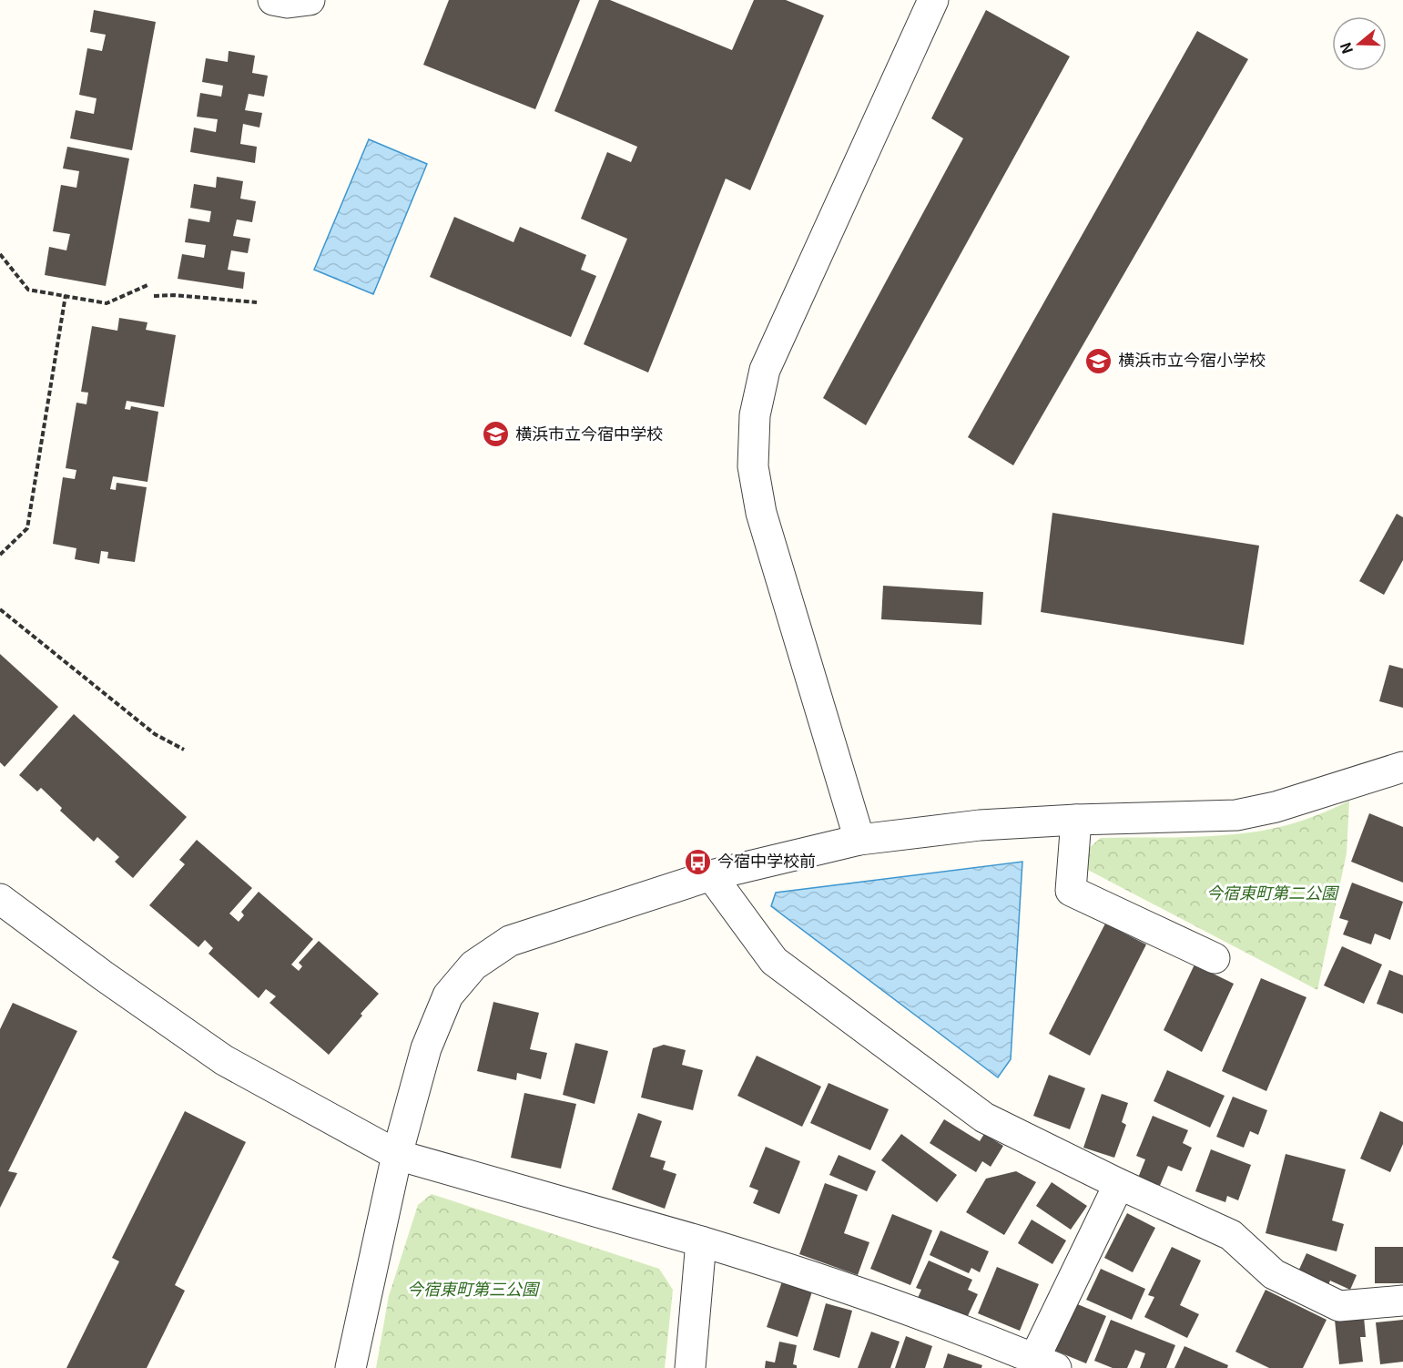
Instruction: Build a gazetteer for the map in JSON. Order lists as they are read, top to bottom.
{
  "parks": ["今宿東町第二公園", "今宿東町第三公園"],
  "places": {
    "school or university": ["横浜市立今宿小学校", "横浜市立今宿中学校"],
    "bus stop": ["今宿中学校前"]
  },
  "north": "left"
}
